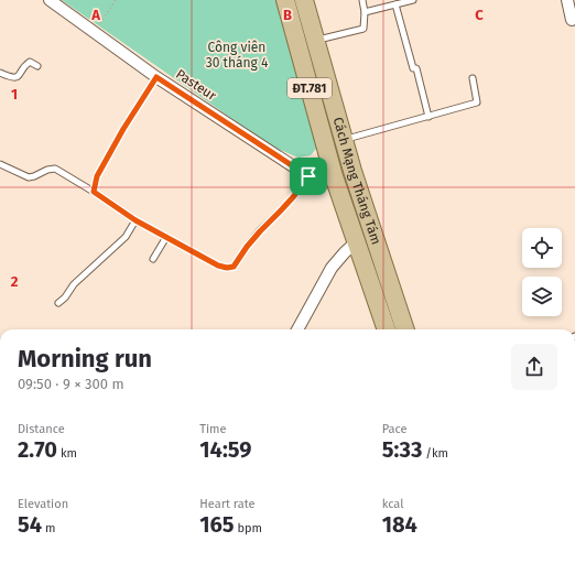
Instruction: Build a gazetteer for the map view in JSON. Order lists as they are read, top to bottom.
{
  "streets": {
    "main road": ["ĐT.781", "Cách Mạng Tháng Tám"],
    "street": ["Pasteur"]
  },
  "parks": ["Công viên 30 tháng 4"],
  "page": {
    "heading": ["Morning run", "09:50 · 9 × 300 m"],
    "stats": [
      ["Distance", "2.70 km"],
      ["Time", "14:59"],
      ["Pace", "5:33 /km"],
      ["Elevation", "54 m"],
      ["Heart rate", "165 bpm"],
      ["kcal", "184"]
    ]
  },
  "grid": {
    "columns": ["A", "B", "C"],
    "rows": ["1", "2"]
  }
}
